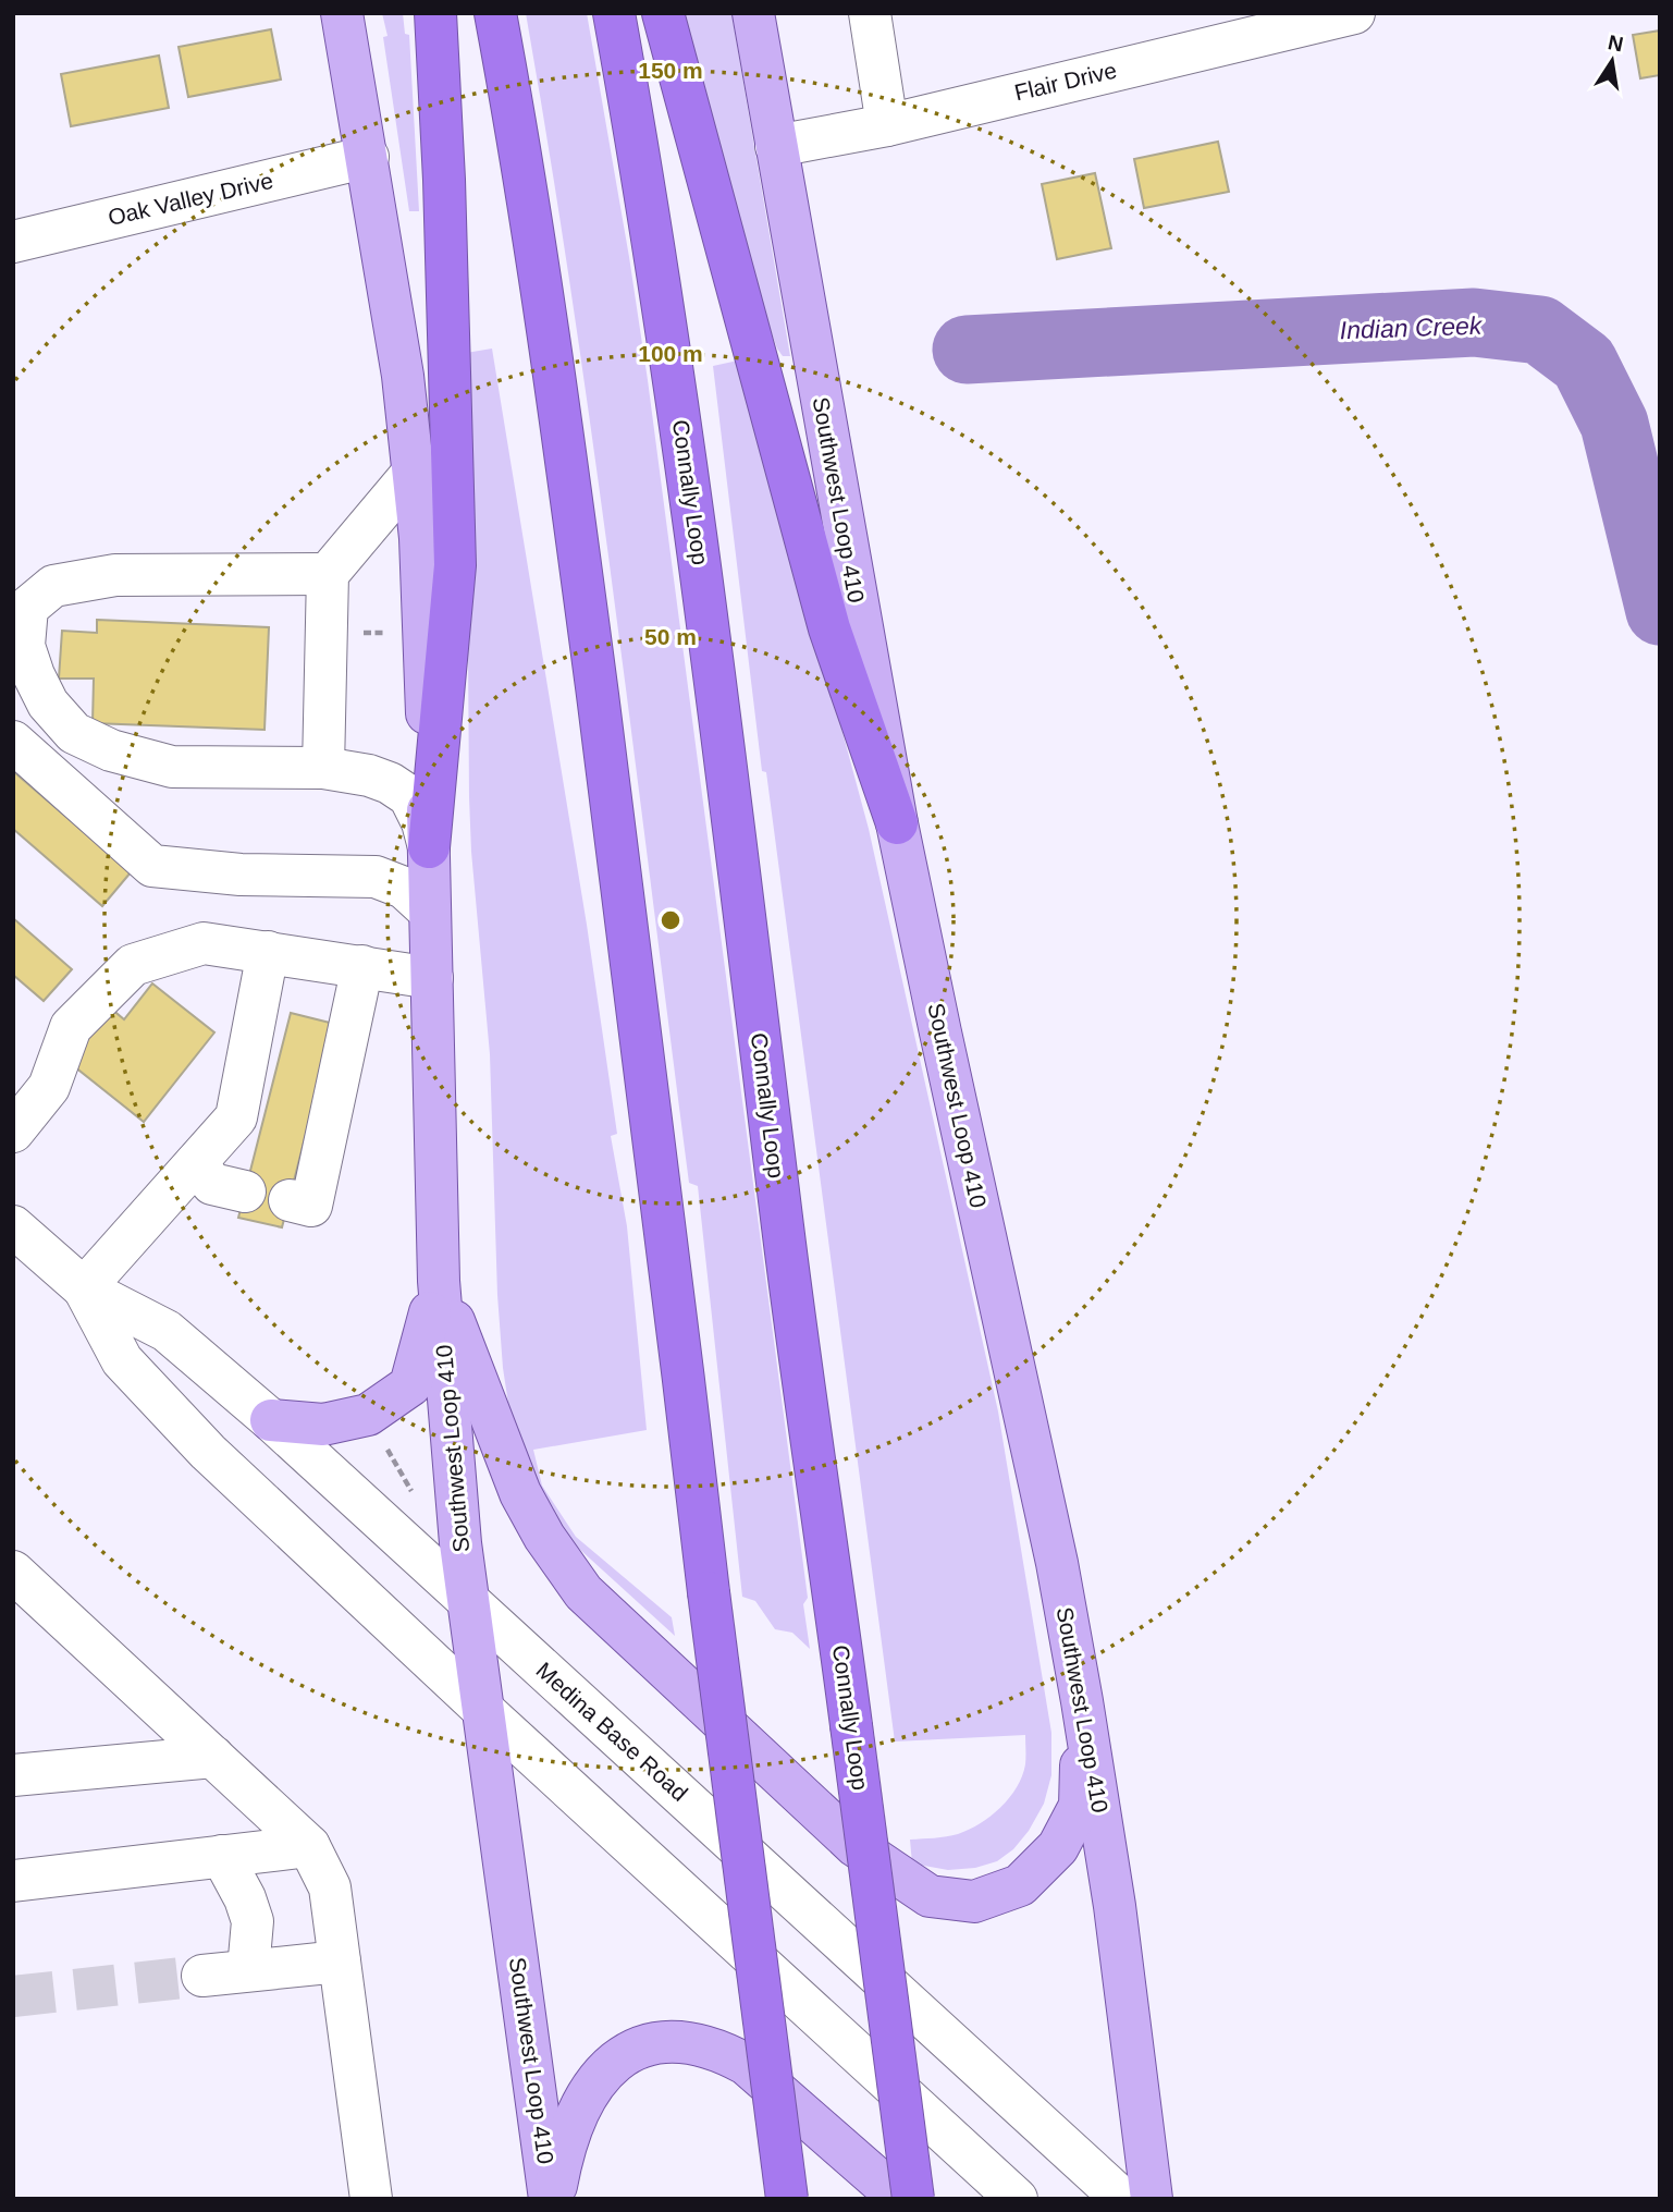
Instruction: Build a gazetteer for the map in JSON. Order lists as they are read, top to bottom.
{
  "streets": {
    "highway": ["Connally Loop"],
    "main road": ["Southwest Loop 410"],
    "street": ["Flair Drive", "Oak Valley Drive", "Medina Base Road"]
  },
  "crossings": [
    ["Flair Drive", "Southwest Loop 410"],
    ["Oak Valley Drive", "Southwest Loop 410"],
    ["Southwest Loop 410", "Medina Base Road"]
  ],
  "water": ["Indian Creek"],
  "north": "top",
  "rings": ["150 m", "100 m", "50 m"]
}
